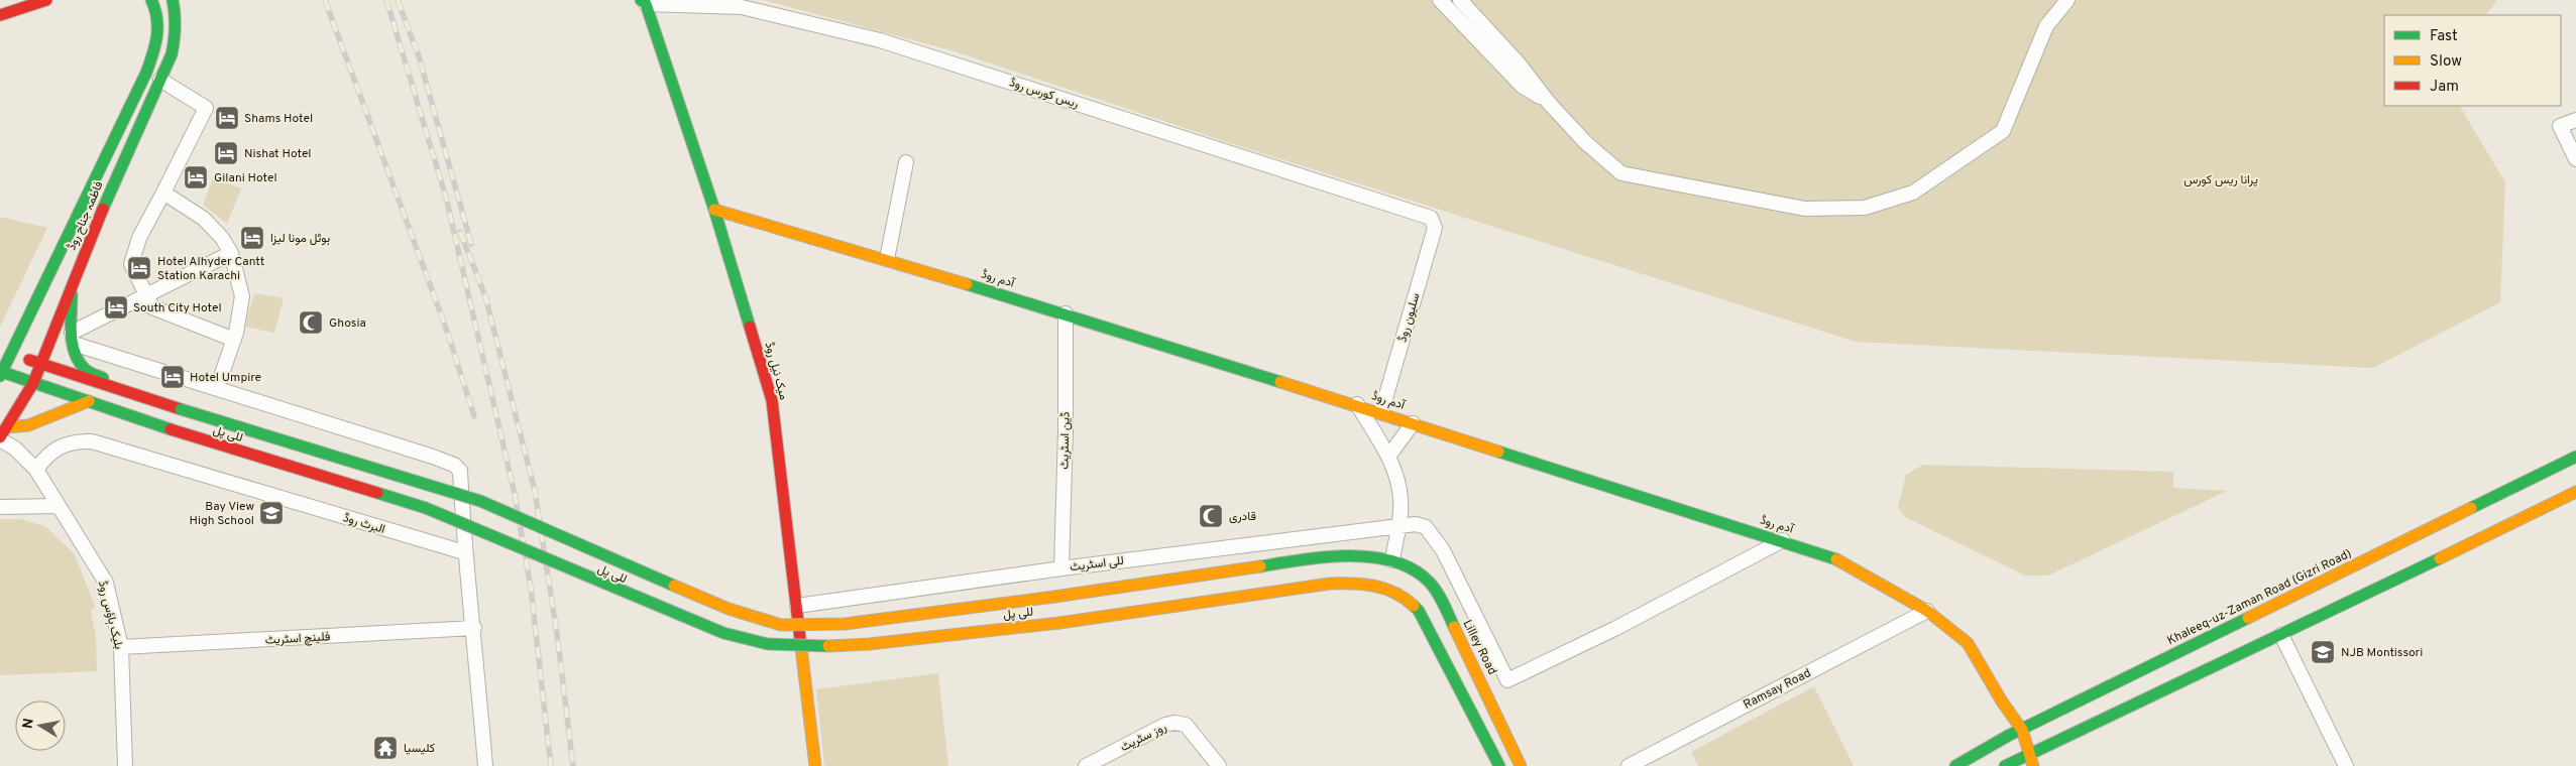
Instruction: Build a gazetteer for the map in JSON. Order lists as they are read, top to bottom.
{
  "streets": {
    "main road": [
      "فاطمہ جناح روڈ",
      "آدم روڈ",
      "میک نیل روڈ",
      "للی پل",
      "Khaleeq-uz-Zaman Road (Gizri Road)",
      "Lilley Road"
    ],
    "street": [
      "ریس کورس روڈ",
      "سلیون روڈ",
      "ڈین اسٹریٹ",
      "البرٹ روڈ",
      "للی اسٹریٹ",
      "بلیک ہاؤس روڈ",
      "فلینچ اسٹریٹ",
      "Ramsay Road",
      "روز سٹریٹ"
    ]
  },
  "crossings": [
    ["ریس کورس روڈ", "سلیون روڈ"],
    ["ریس کورس روڈ", "میک نیل روڈ"],
    ["فاطمہ جناح روڈ", "للی پل"],
    ["فاطمہ جناح روڈ", "بلیک ہاؤس روڈ"],
    ["آدم روڈ", "سلیون روڈ"],
    ["آدم روڈ", "میک نیل روڈ"],
    ["آدم روڈ", "ڈین اسٹریٹ"],
    ["آدم روڈ", "للی اسٹریٹ"],
    ["آدم روڈ", "Khaleeq-uz-Zaman Road (Gizri Road)"],
    ["آدم روڈ", "Ramsay Road"],
    ["میک نیل روڈ", "للی اسٹریٹ"],
    ["للی پل", "Lilley Road"],
    ["ڈین اسٹریٹ", "للی اسٹریٹ"],
    ["البرٹ روڈ", "بلیک ہاؤس روڈ"],
    ["بلیک ہاؤس روڈ", "فلینچ اسٹریٹ"]
  ],
  "parks": ["پرانا ریس کورس"],
  "places": {
    "hotel": [
      "Shams Hotel",
      "Nishat Hotel",
      "Gilani Hotel",
      "ہوٹل مونا لیزا",
      "Hotel Alhyder Cantt Station Karachi",
      "South City Hotel",
      "Hotel Umpire"
    ],
    "mosque": ["Ghosia", "قادری"],
    "school or university": ["Bay View High School", "NJB Montissori"],
    "temple": ["کلیسیا"]
  },
  "legend": ["Fast", "Slow", "Jam"],
  "north": "left"
}
